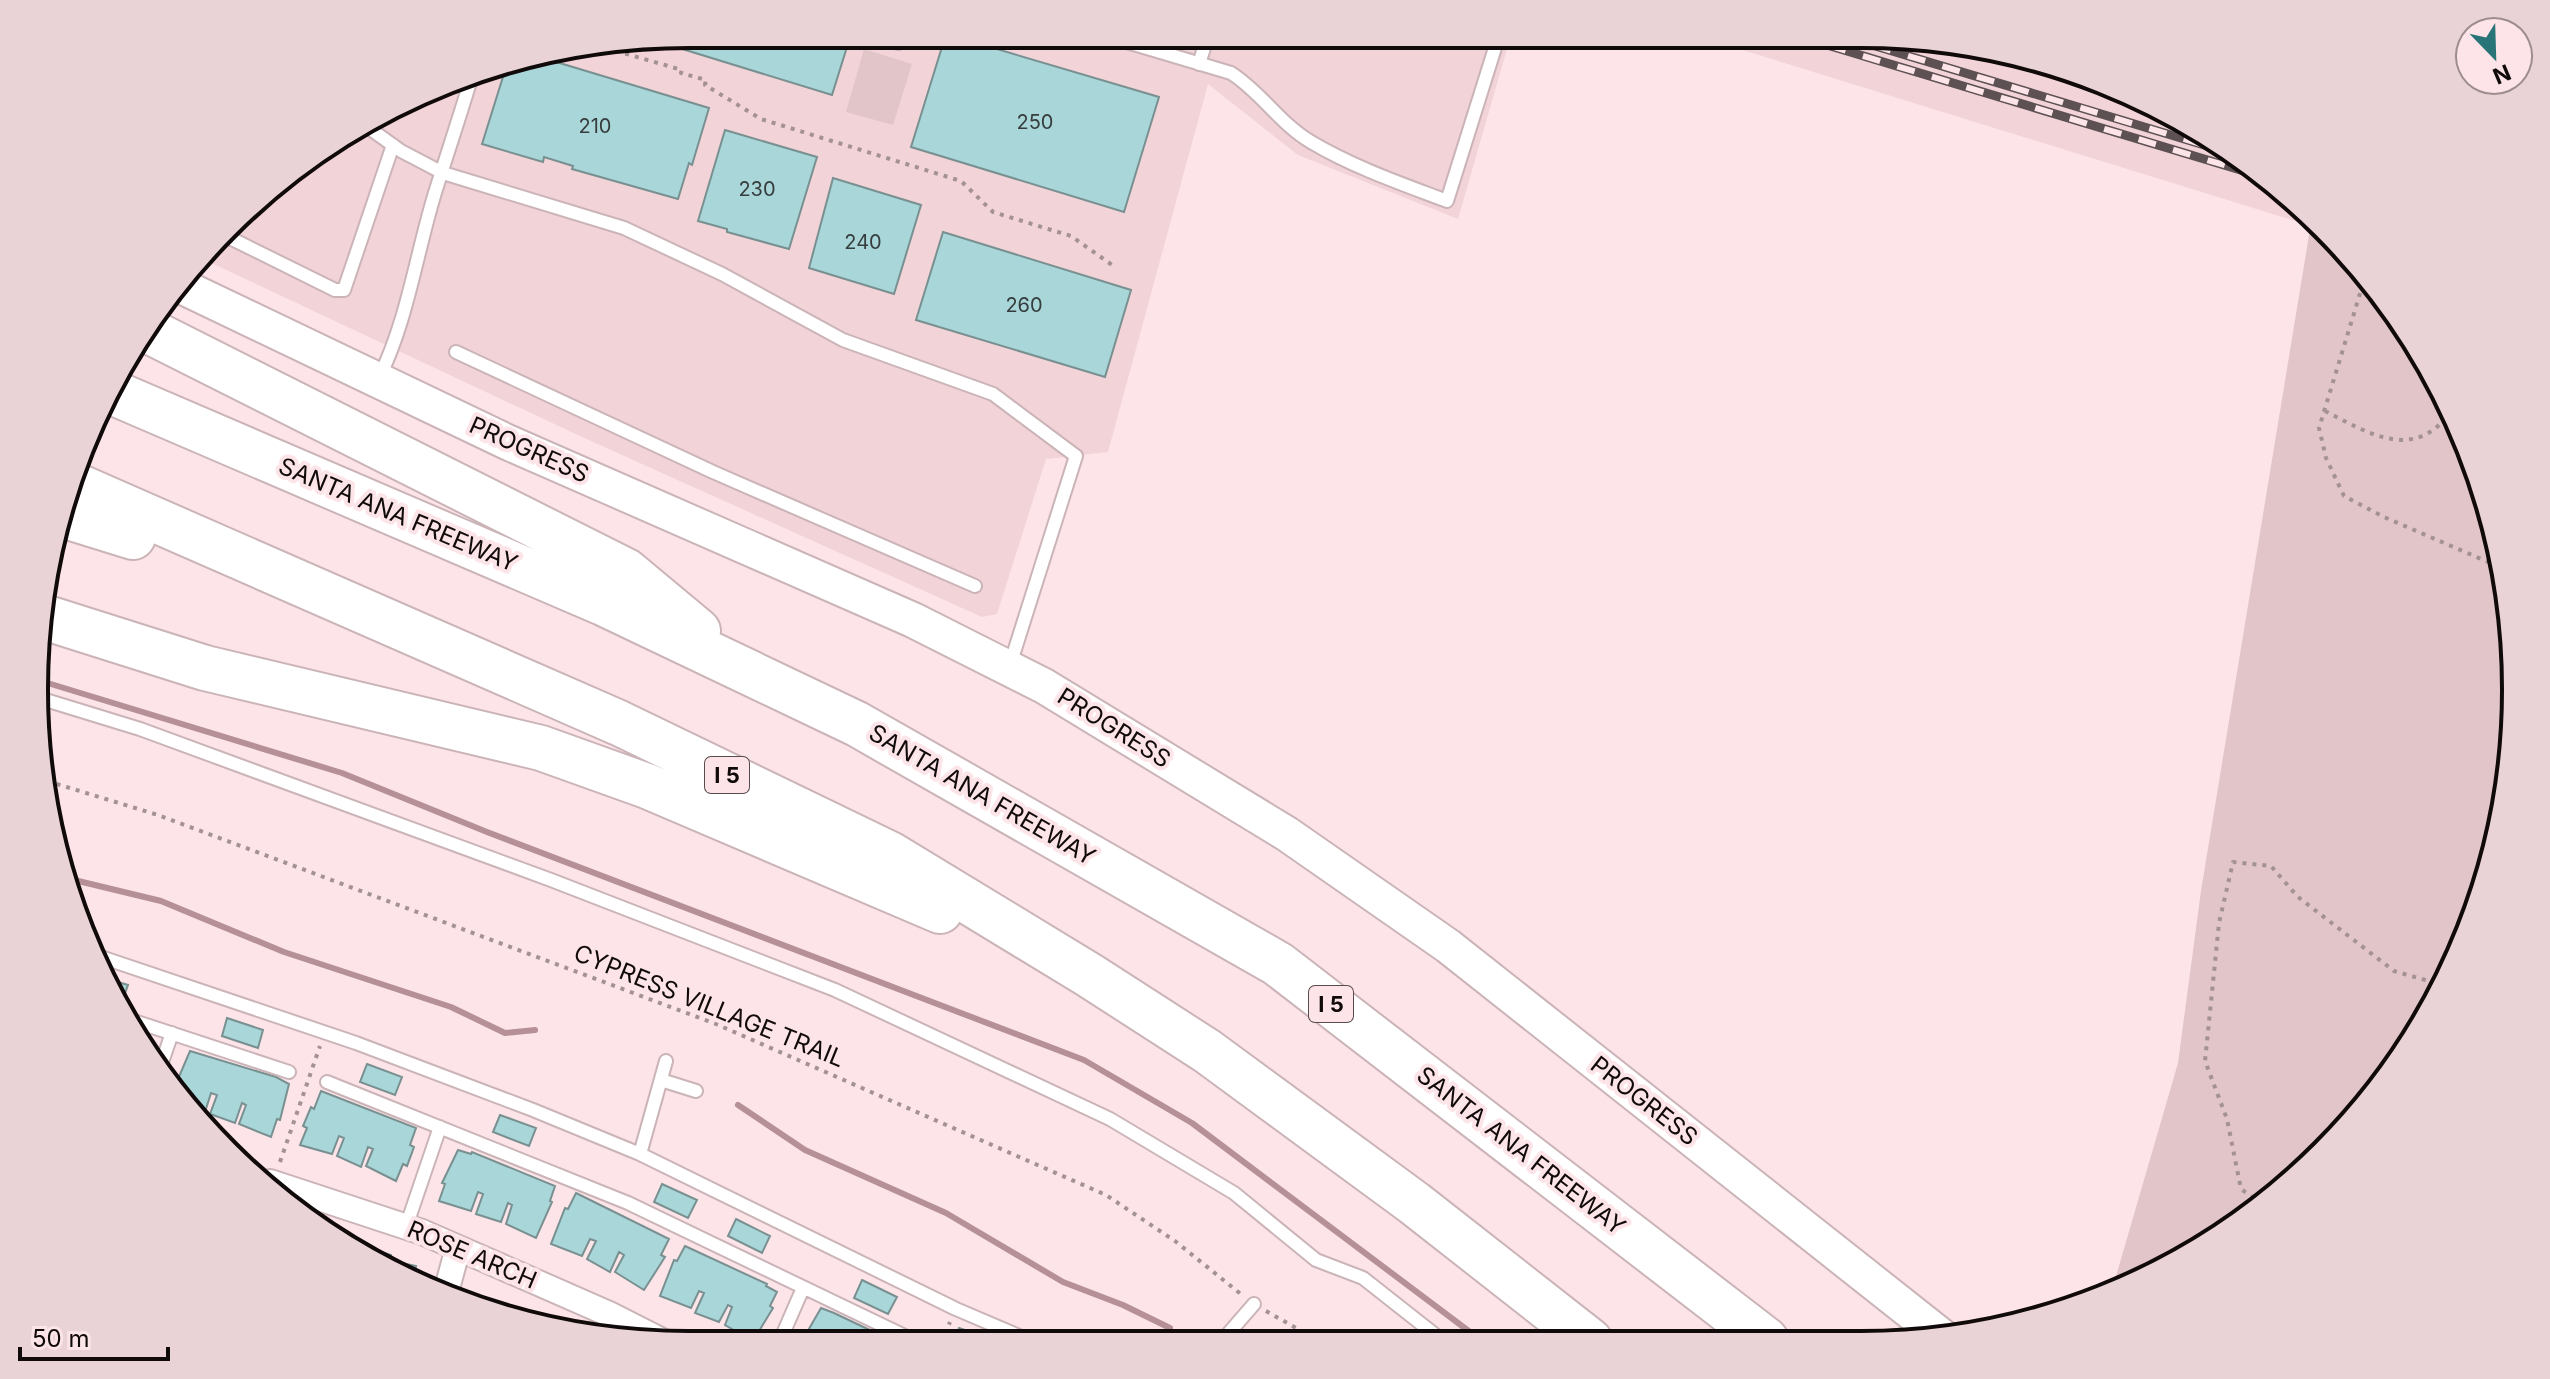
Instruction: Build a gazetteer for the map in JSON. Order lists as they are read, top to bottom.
{
  "streets": {
    "highway": ["SANTA ANA FREEWAY", "I 5"],
    "street": ["PROGRESS", "ROSE ARCH"],
    "path": ["CYPRESS VILLAGE TRAIL"]
  },
  "house_numbers": [
    "250",
    "210",
    "230",
    "240",
    "260"
  ],
  "scale_bar": "50 m",
  "north": "bottom right"
}
